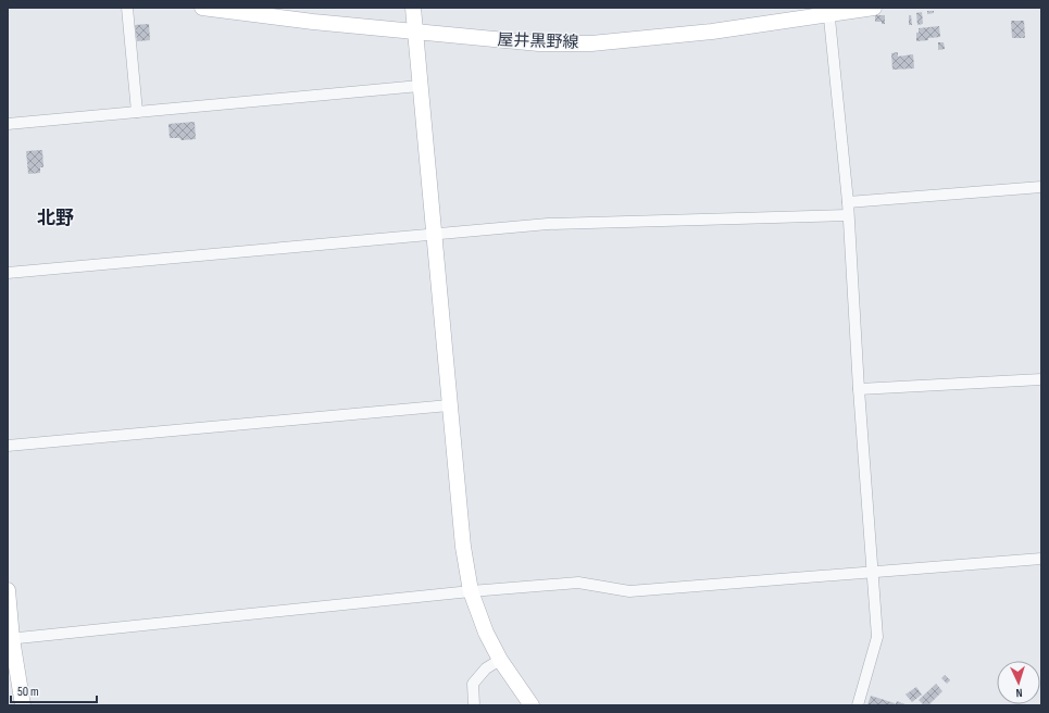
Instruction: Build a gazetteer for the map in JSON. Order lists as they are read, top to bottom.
{
  "streets": {
    "main road": ["屋井黒野線"]
  },
  "districts": ["北野"],
  "scale_bar": "50 m",
  "north": "bottom"
}
